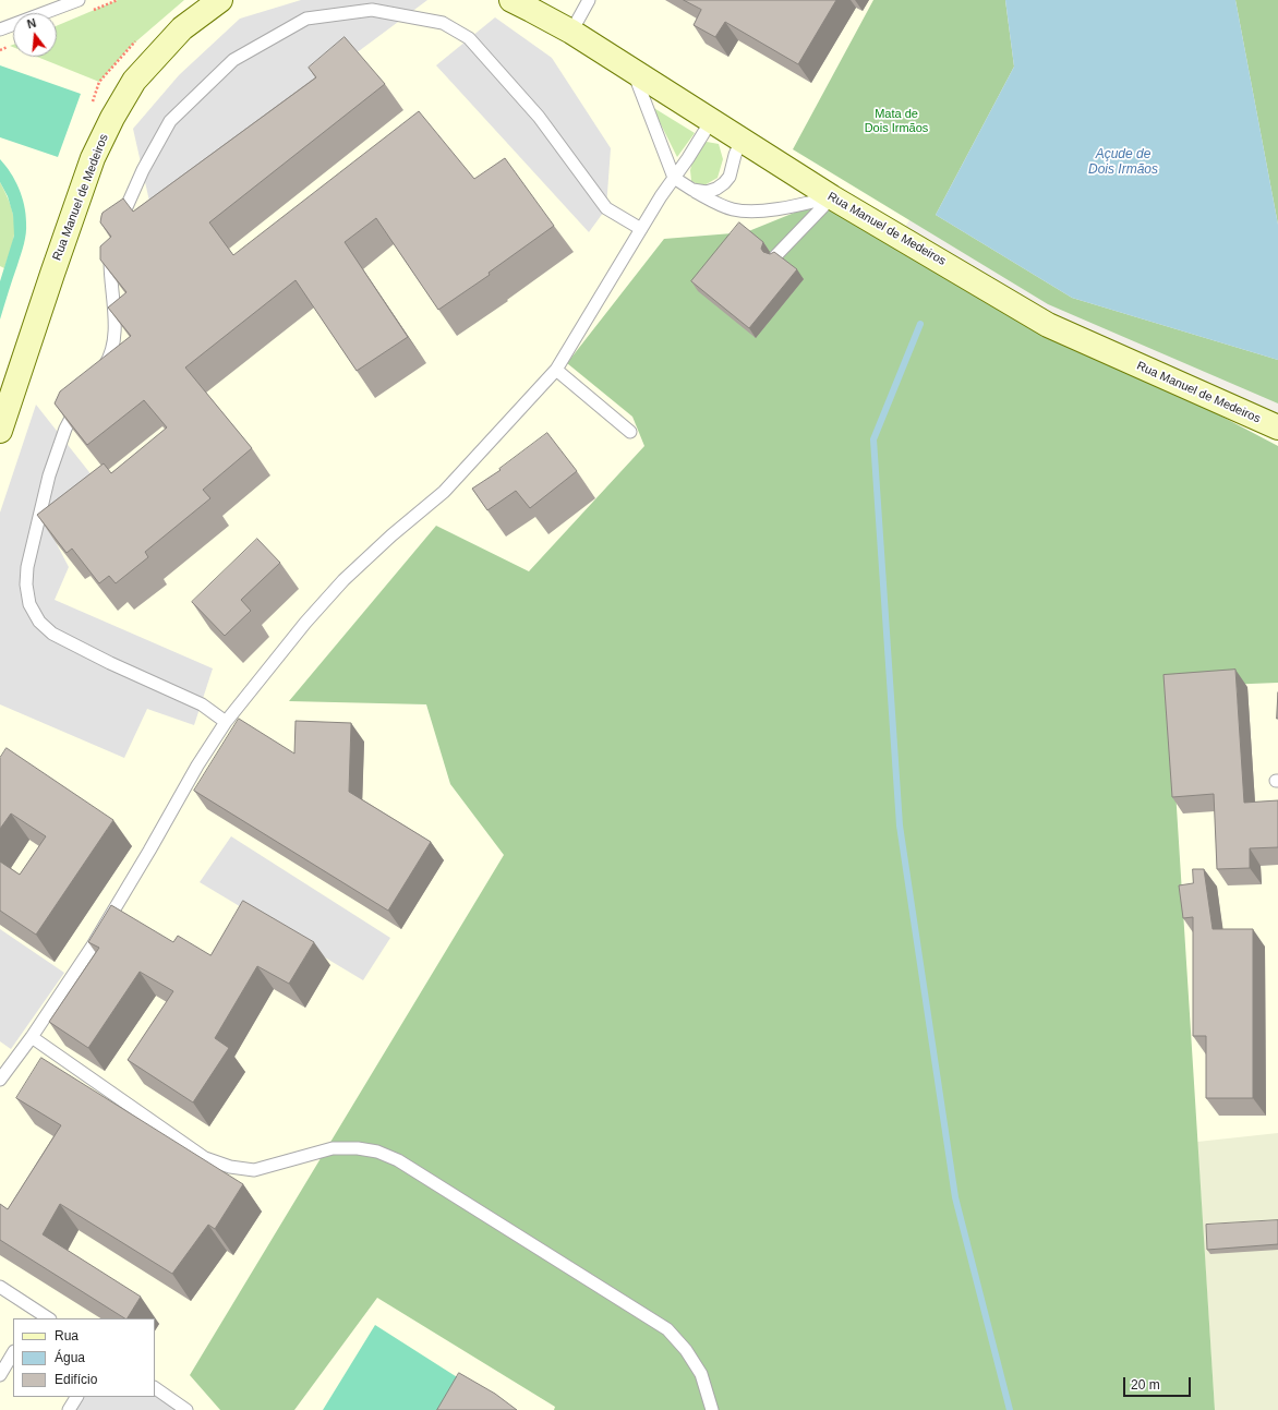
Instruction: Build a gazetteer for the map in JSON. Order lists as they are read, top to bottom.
{
  "streets": {
    "main road": ["Rua Manuel de Medeiros"]
  },
  "water": ["Açude de Dois Irmãos"],
  "parks": ["Mata de Dois Irmãos"],
  "legend": ["Rua", "Água", "Edifício"],
  "scale_bar": "20 m",
  "north": "top"
}
